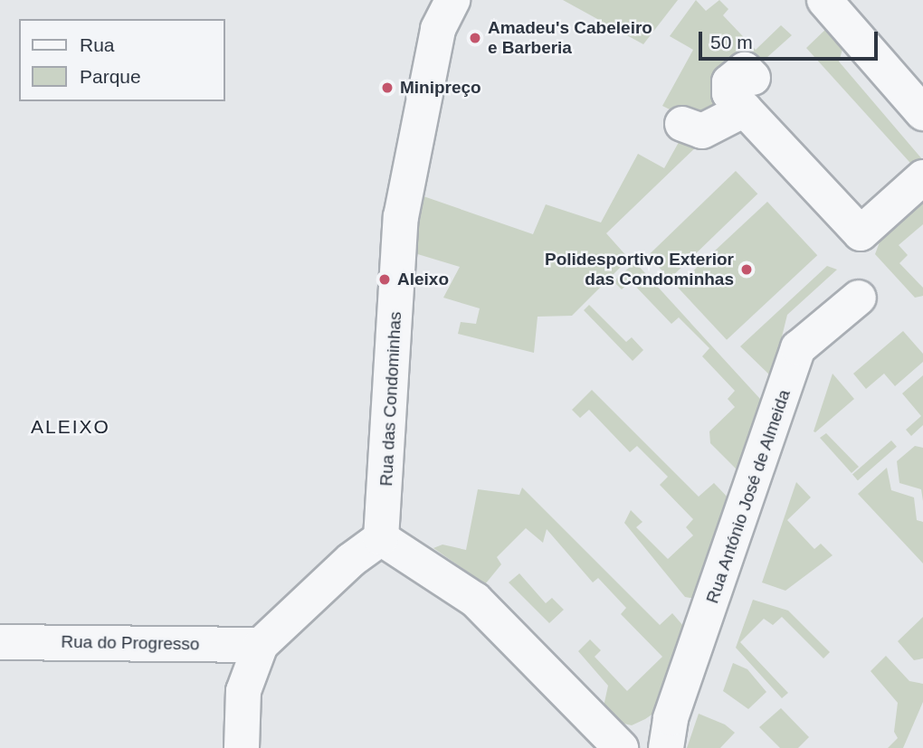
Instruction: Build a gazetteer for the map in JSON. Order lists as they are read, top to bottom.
{
  "streets": {
    "street": ["Rua das Condominhas", "Rua António José de Almeida", "Rua do Progresso"]
  },
  "districts": ["ALEIXO"],
  "places": [
    "Amadeu's Cabeleiro e Barberia",
    "Minipreço",
    "Polidesportivo Exterior das Condominhas",
    "Aleixo"
  ],
  "legend": ["Rua", "Parque"],
  "scale_bar": "50 m"
}
